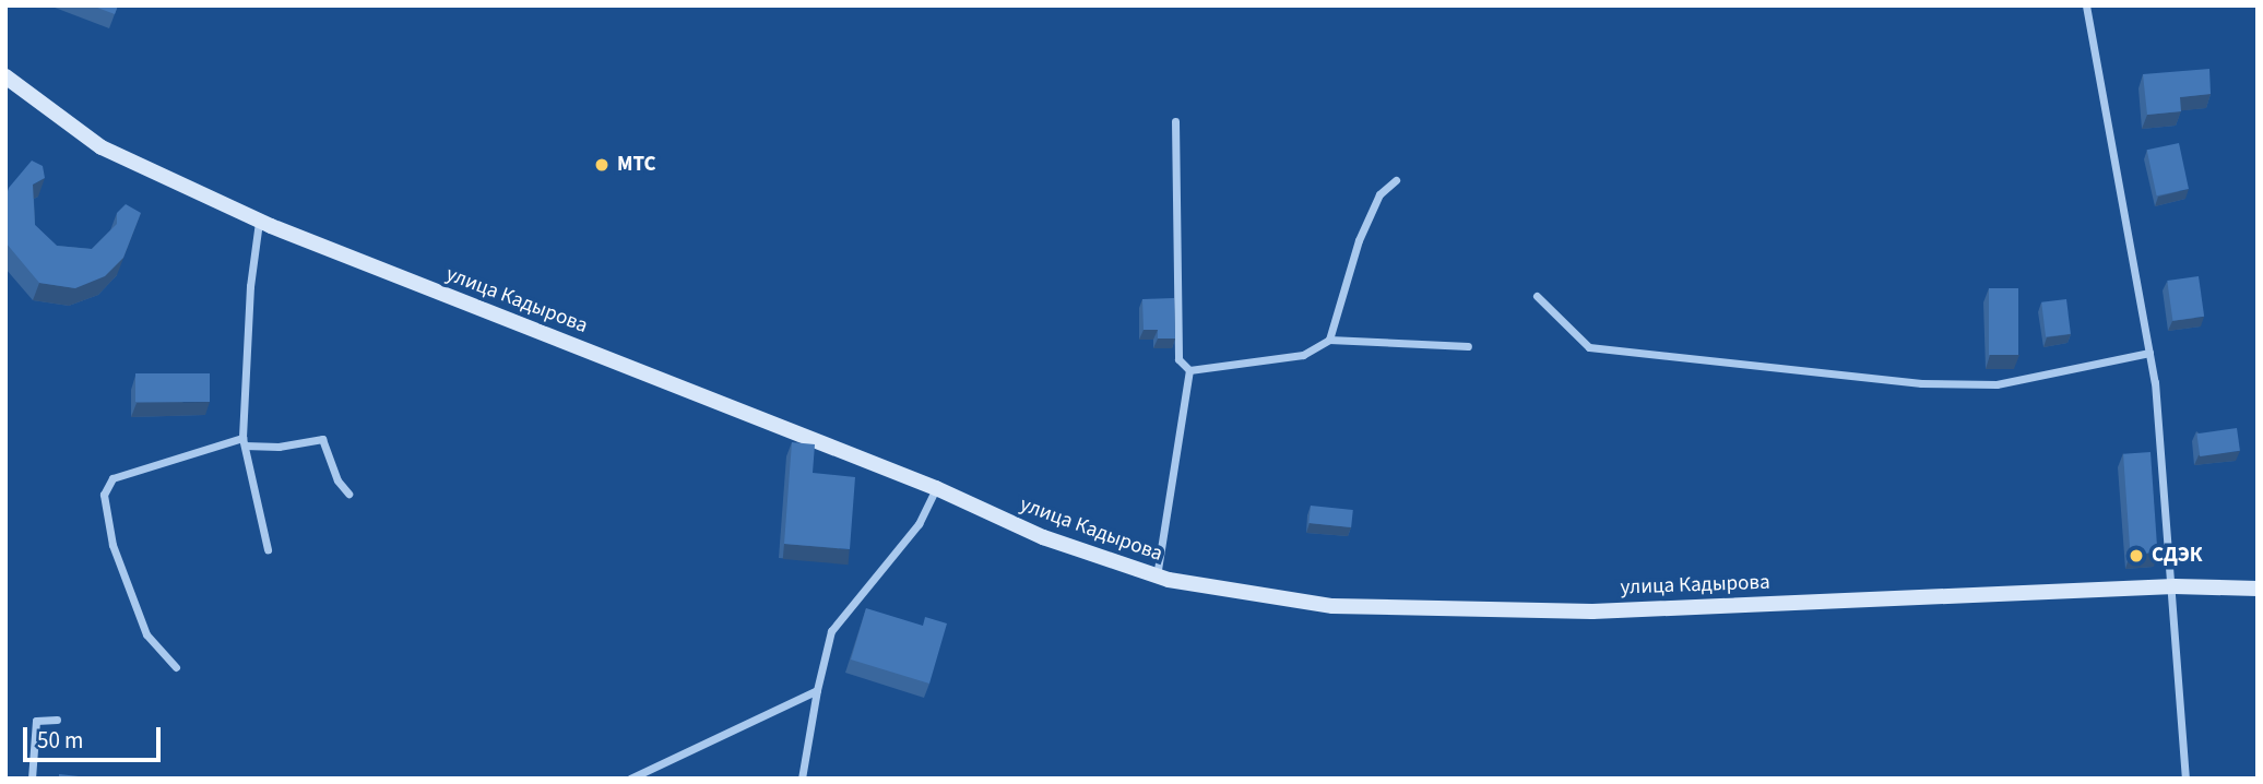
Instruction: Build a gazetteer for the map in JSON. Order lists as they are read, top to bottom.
{
  "streets": {
    "street": ["улица Кадырова"]
  },
  "places": ["МТС", "СДЭК"],
  "scale_bar": "50 m"
}
